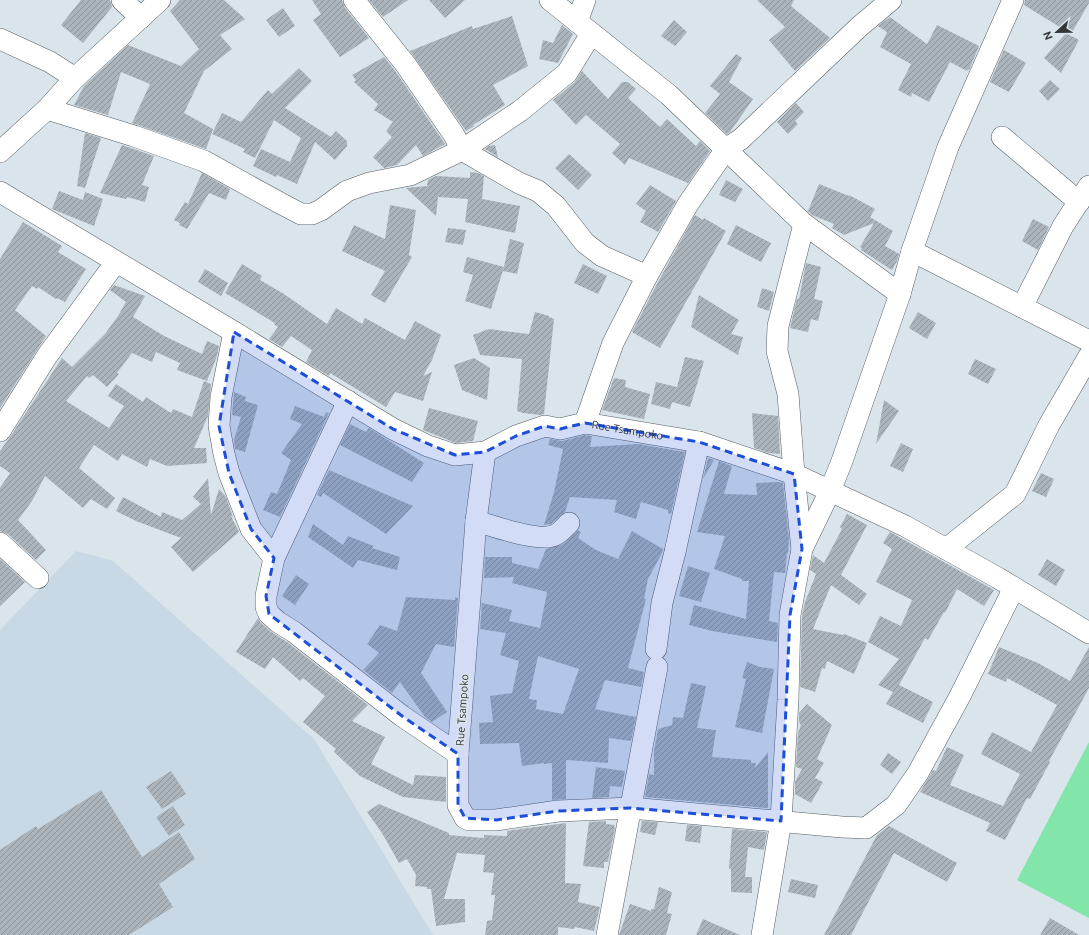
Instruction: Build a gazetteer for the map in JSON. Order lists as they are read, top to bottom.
{
  "streets": {
    "street": ["Rue Tsampoko"]
  },
  "north": "left"
}
